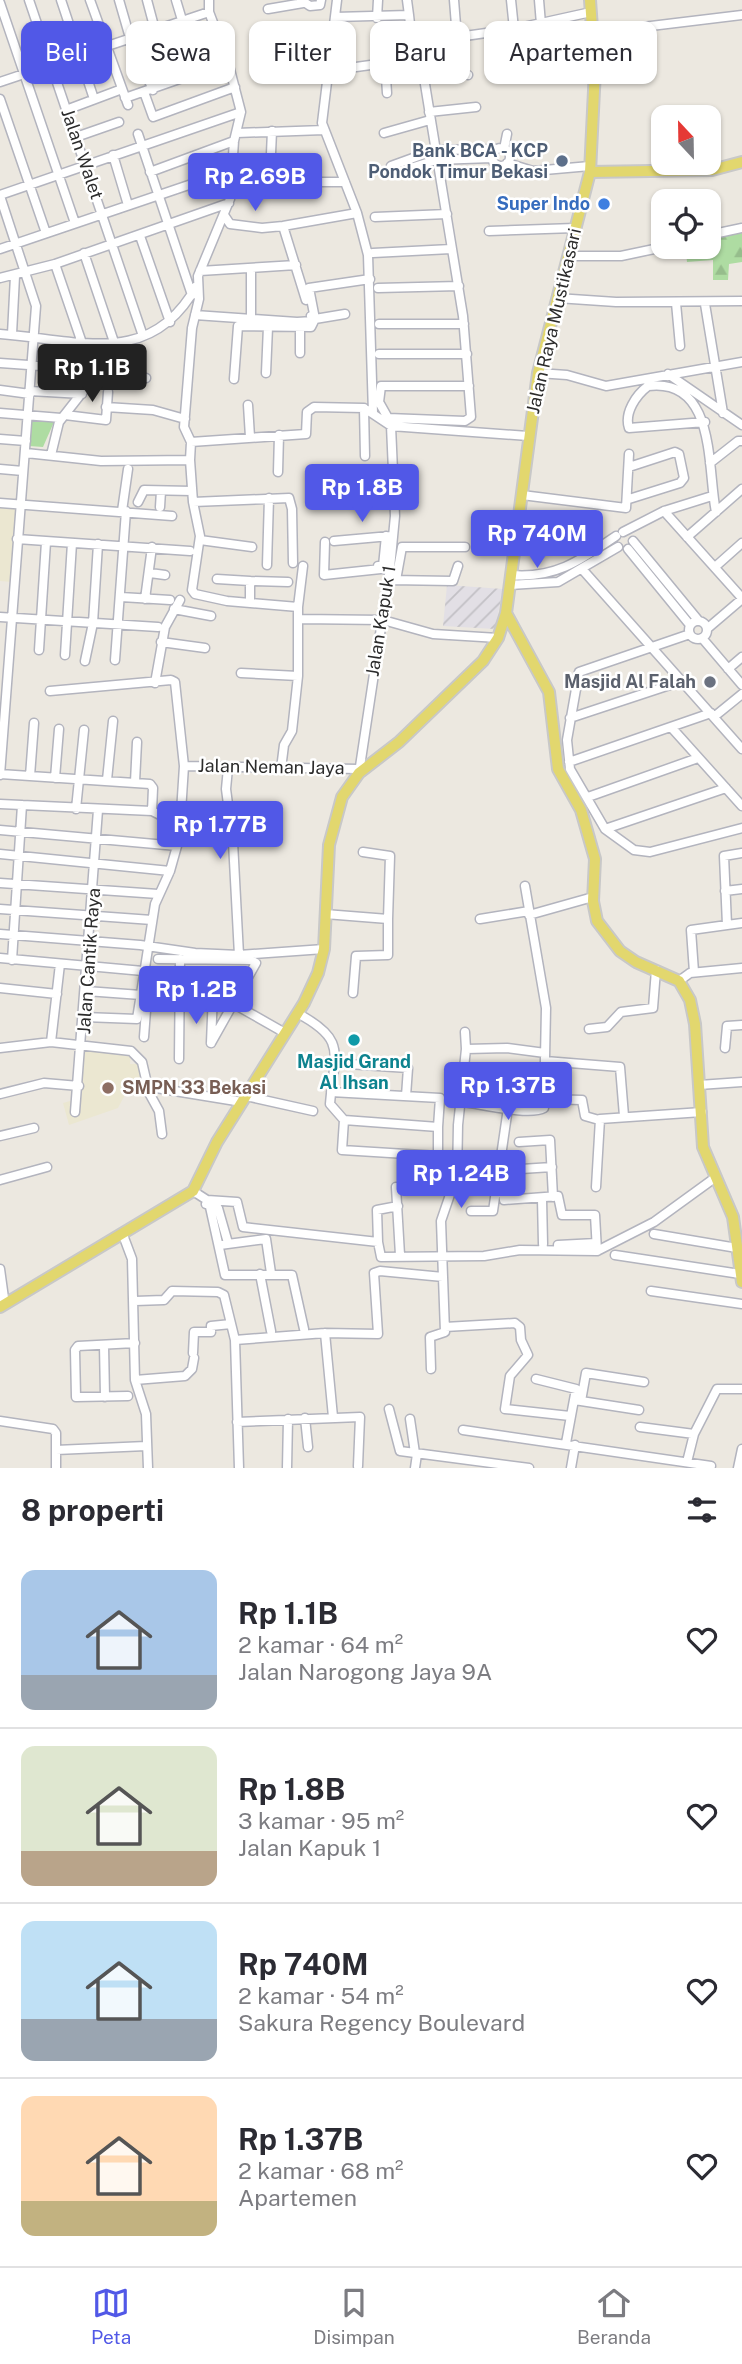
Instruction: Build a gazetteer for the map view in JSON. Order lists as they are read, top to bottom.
{
  "streets": {
    "main road": ["Jalan Raya Mustikasari"],
    "street": [
      "Jalan Walet",
      "Jalan Kapuk 1",
      "Jalan Neman Jaya",
      "Jalan Cantik Raya"
    ]
  },
  "crossings": [
    ["Jalan Raya Mustikasari", "Jalan Kapuk 1"],
    ["Jalan Raya Mustikasari", "Jalan Neman Jaya"],
    ["Jalan Kapuk 1", "Jalan Neman Jaya"]
  ],
  "places": [
    "Bank BCA - KCP Pondok Timur Bekasi",
    "Super Indo",
    "Masjid Al Falah",
    "Masjid Grand Al Ihsan",
    "SMPN 33 Bekasi"
  ],
  "north": "top",
  "page": {
    "chip": [
      "Beli",
      "Sewa",
      "Filter",
      "Baru",
      "Apartemen"
    ],
    "price": [
      "Rp 2.69B",
      "Rp 1.1B",
      "Rp 1.8B",
      "Rp 740M",
      "Rp 1.77B",
      "Rp 1.2B",
      "Rp 1.37B",
      "Rp 1.24B"
    ],
    "heading": "8 properti",
    "list": [
      {
        "name": "Rp 1.1B",
        "note": "2 kamar · 64 m² · Jalan Narogong Jaya 9A"
      },
      {
        "name": "Rp 1.8B",
        "note": "3 kamar · 95 m² · Jalan Kapuk 1"
      },
      {
        "name": "Rp 740M",
        "note": "2 kamar · 54 m² · Sakura Regency Boulevard"
      },
      {
        "name": "Rp 1.37B",
        "note": "2 kamar · 68 m² · Apartemen"
      }
    ],
    "tabs": ["Peta", "Disimpan", "Beranda"]
  }
}
